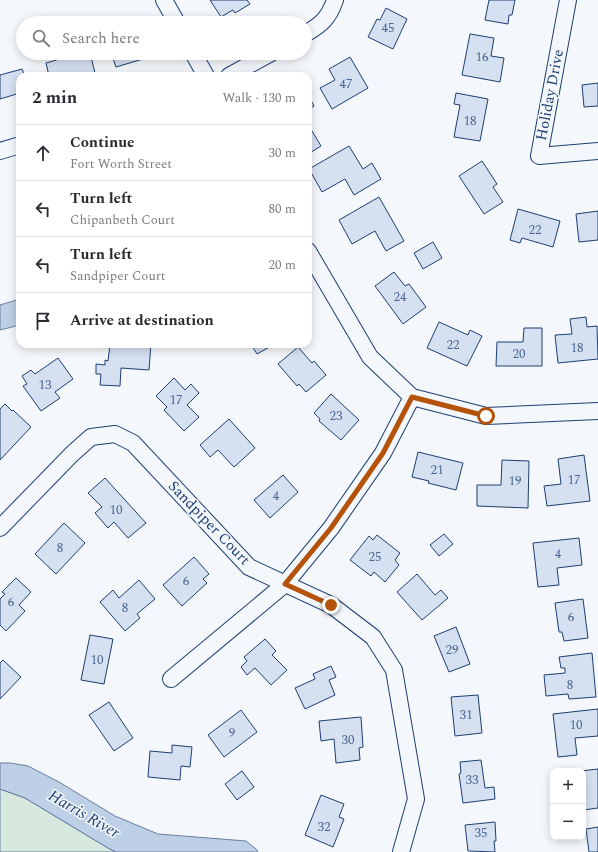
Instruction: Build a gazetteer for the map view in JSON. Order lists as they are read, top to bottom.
{
  "streets": {
    "street": ["Holiday Drive", "Sandpiper Court"]
  },
  "water": ["Harris River"],
  "house_numbers": [
    "45",
    "16",
    "47",
    "18",
    "22",
    "24",
    "22",
    "18",
    "20",
    "13",
    "17",
    "23",
    "21",
    "17",
    "19",
    "4",
    "10",
    "8",
    "4",
    "25",
    "6",
    "6",
    "8",
    "6",
    "29",
    "10",
    "8",
    "31",
    "10",
    "9",
    "30",
    "33",
    "32",
    "35"
  ],
  "page": {
    "search": "Search here",
    "heading": ["2 min", "Walk · 130 m"],
    "list": [
      ["Continue", "Fort Worth Street", "30 m"],
      ["Turn left", "Chipanbeth Court", "80 m"],
      ["Turn left", "Sandpiper Court", "20 m"],
      "Arrive at destination"
    ],
    "map_buttons": ["+", "−"]
  }
}
